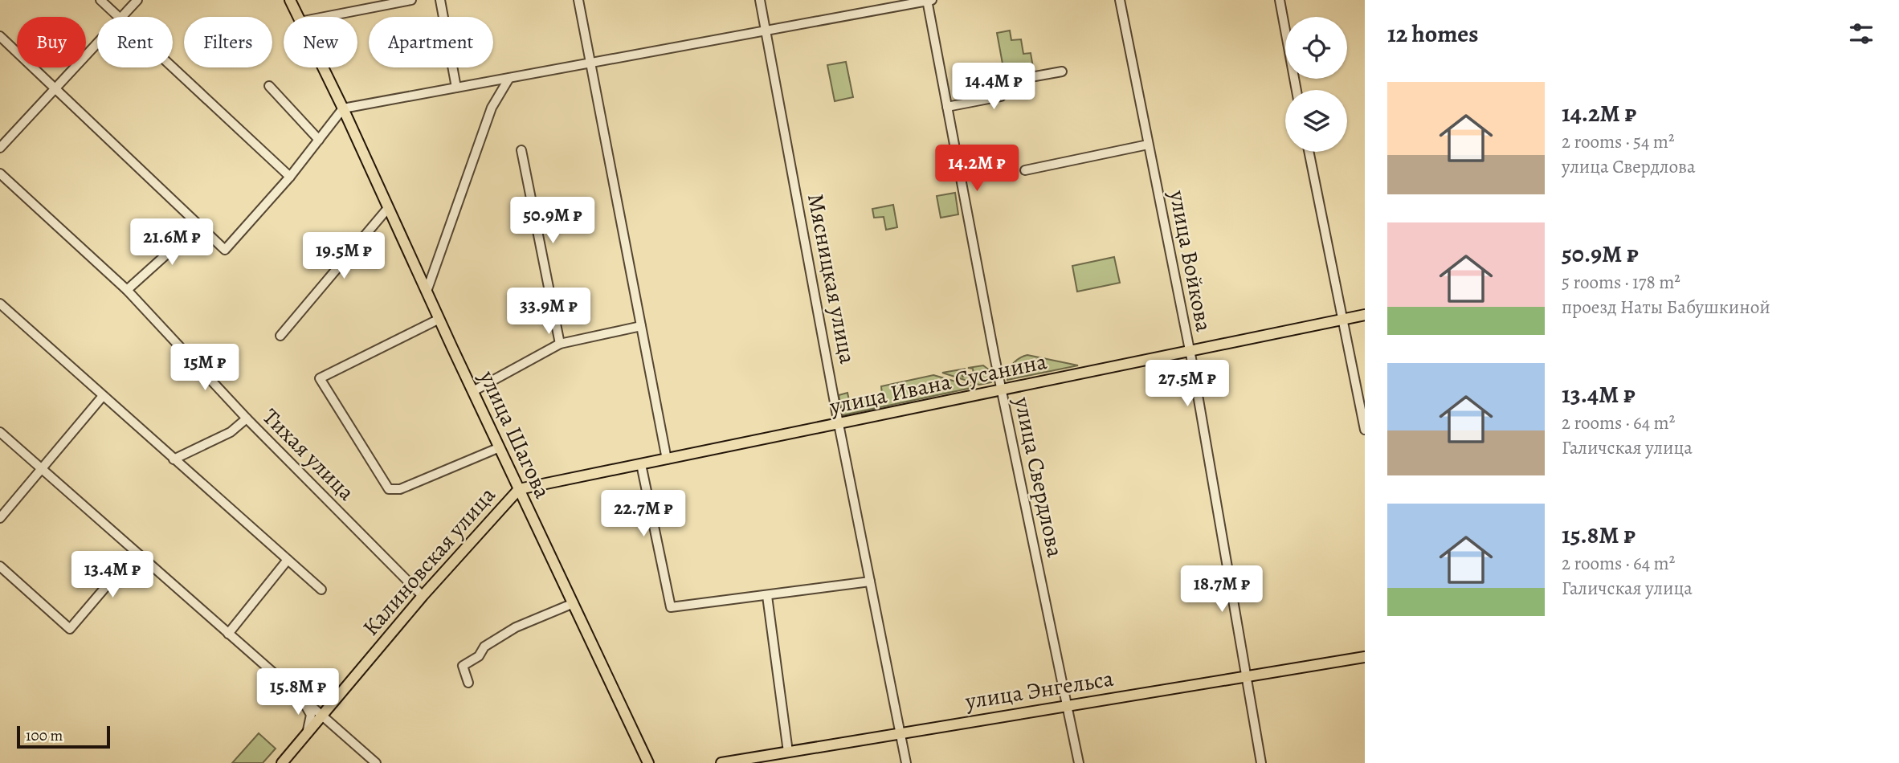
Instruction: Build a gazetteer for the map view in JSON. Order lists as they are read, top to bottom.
{
  "streets": {
    "main road": [
      "улица Ивана Сусанина",
      "улица Шагова",
      "Калиновская улица",
      "улица Энгельса"
    ],
    "street": [
      "улица Войкова",
      "Мясницкая улица",
      "Тихая улица",
      "улица Свердлова"
    ]
  },
  "crossings": [
    ["улица Войкова", "улица Ивана Сусанина"],
    ["улица Войкова", "улица Энгельса"],
    ["Мясницкая улица", "улица Ивана Сусанина"],
    ["Мясницкая улица", "улица Энгельса"],
    ["улица Ивана Сусанина", "улица Шагова"],
    ["улица Ивана Сусанина", "улица Свердлова"],
    ["улица Ивана Сусанина", "Калиновская улица"],
    ["улица Шагова", "Калиновская улица"],
    ["Тихая улица", "Калиновская улица"],
    ["улица Свердлова", "улица Энгельса"]
  ],
  "scale_bar": "100 m",
  "page": {
    "heading": "12 homes",
    "chip": [
      "Buy",
      "Rent",
      "Filters",
      "New",
      "Apartment"
    ],
    "price": [
      "14.4M ₽",
      "14.2M ₽",
      "50.9M ₽",
      "21.6M ₽",
      "19.5M ₽",
      "33.9M ₽",
      "15M ₽",
      "27.5M ₽",
      "22.7M ₽",
      "13.4M ₽",
      "18.7M ₽",
      "15.8M ₽"
    ],
    "list": [
      {
        "name": "14.2M ₽",
        "note": "2 rooms · 54 m² · улица Свердлова"
      },
      {
        "name": "50.9M ₽",
        "note": "5 rooms · 178 m² · проезд Наты Бабушкиной"
      },
      {
        "name": "13.4M ₽",
        "note": "2 rooms · 64 m² · Галичская улица"
      },
      {
        "name": "15.8M ₽",
        "note": "2 rooms · 64 m² · Галичская улица"
      }
    ],
    "scale": "100 m"
  }
}
